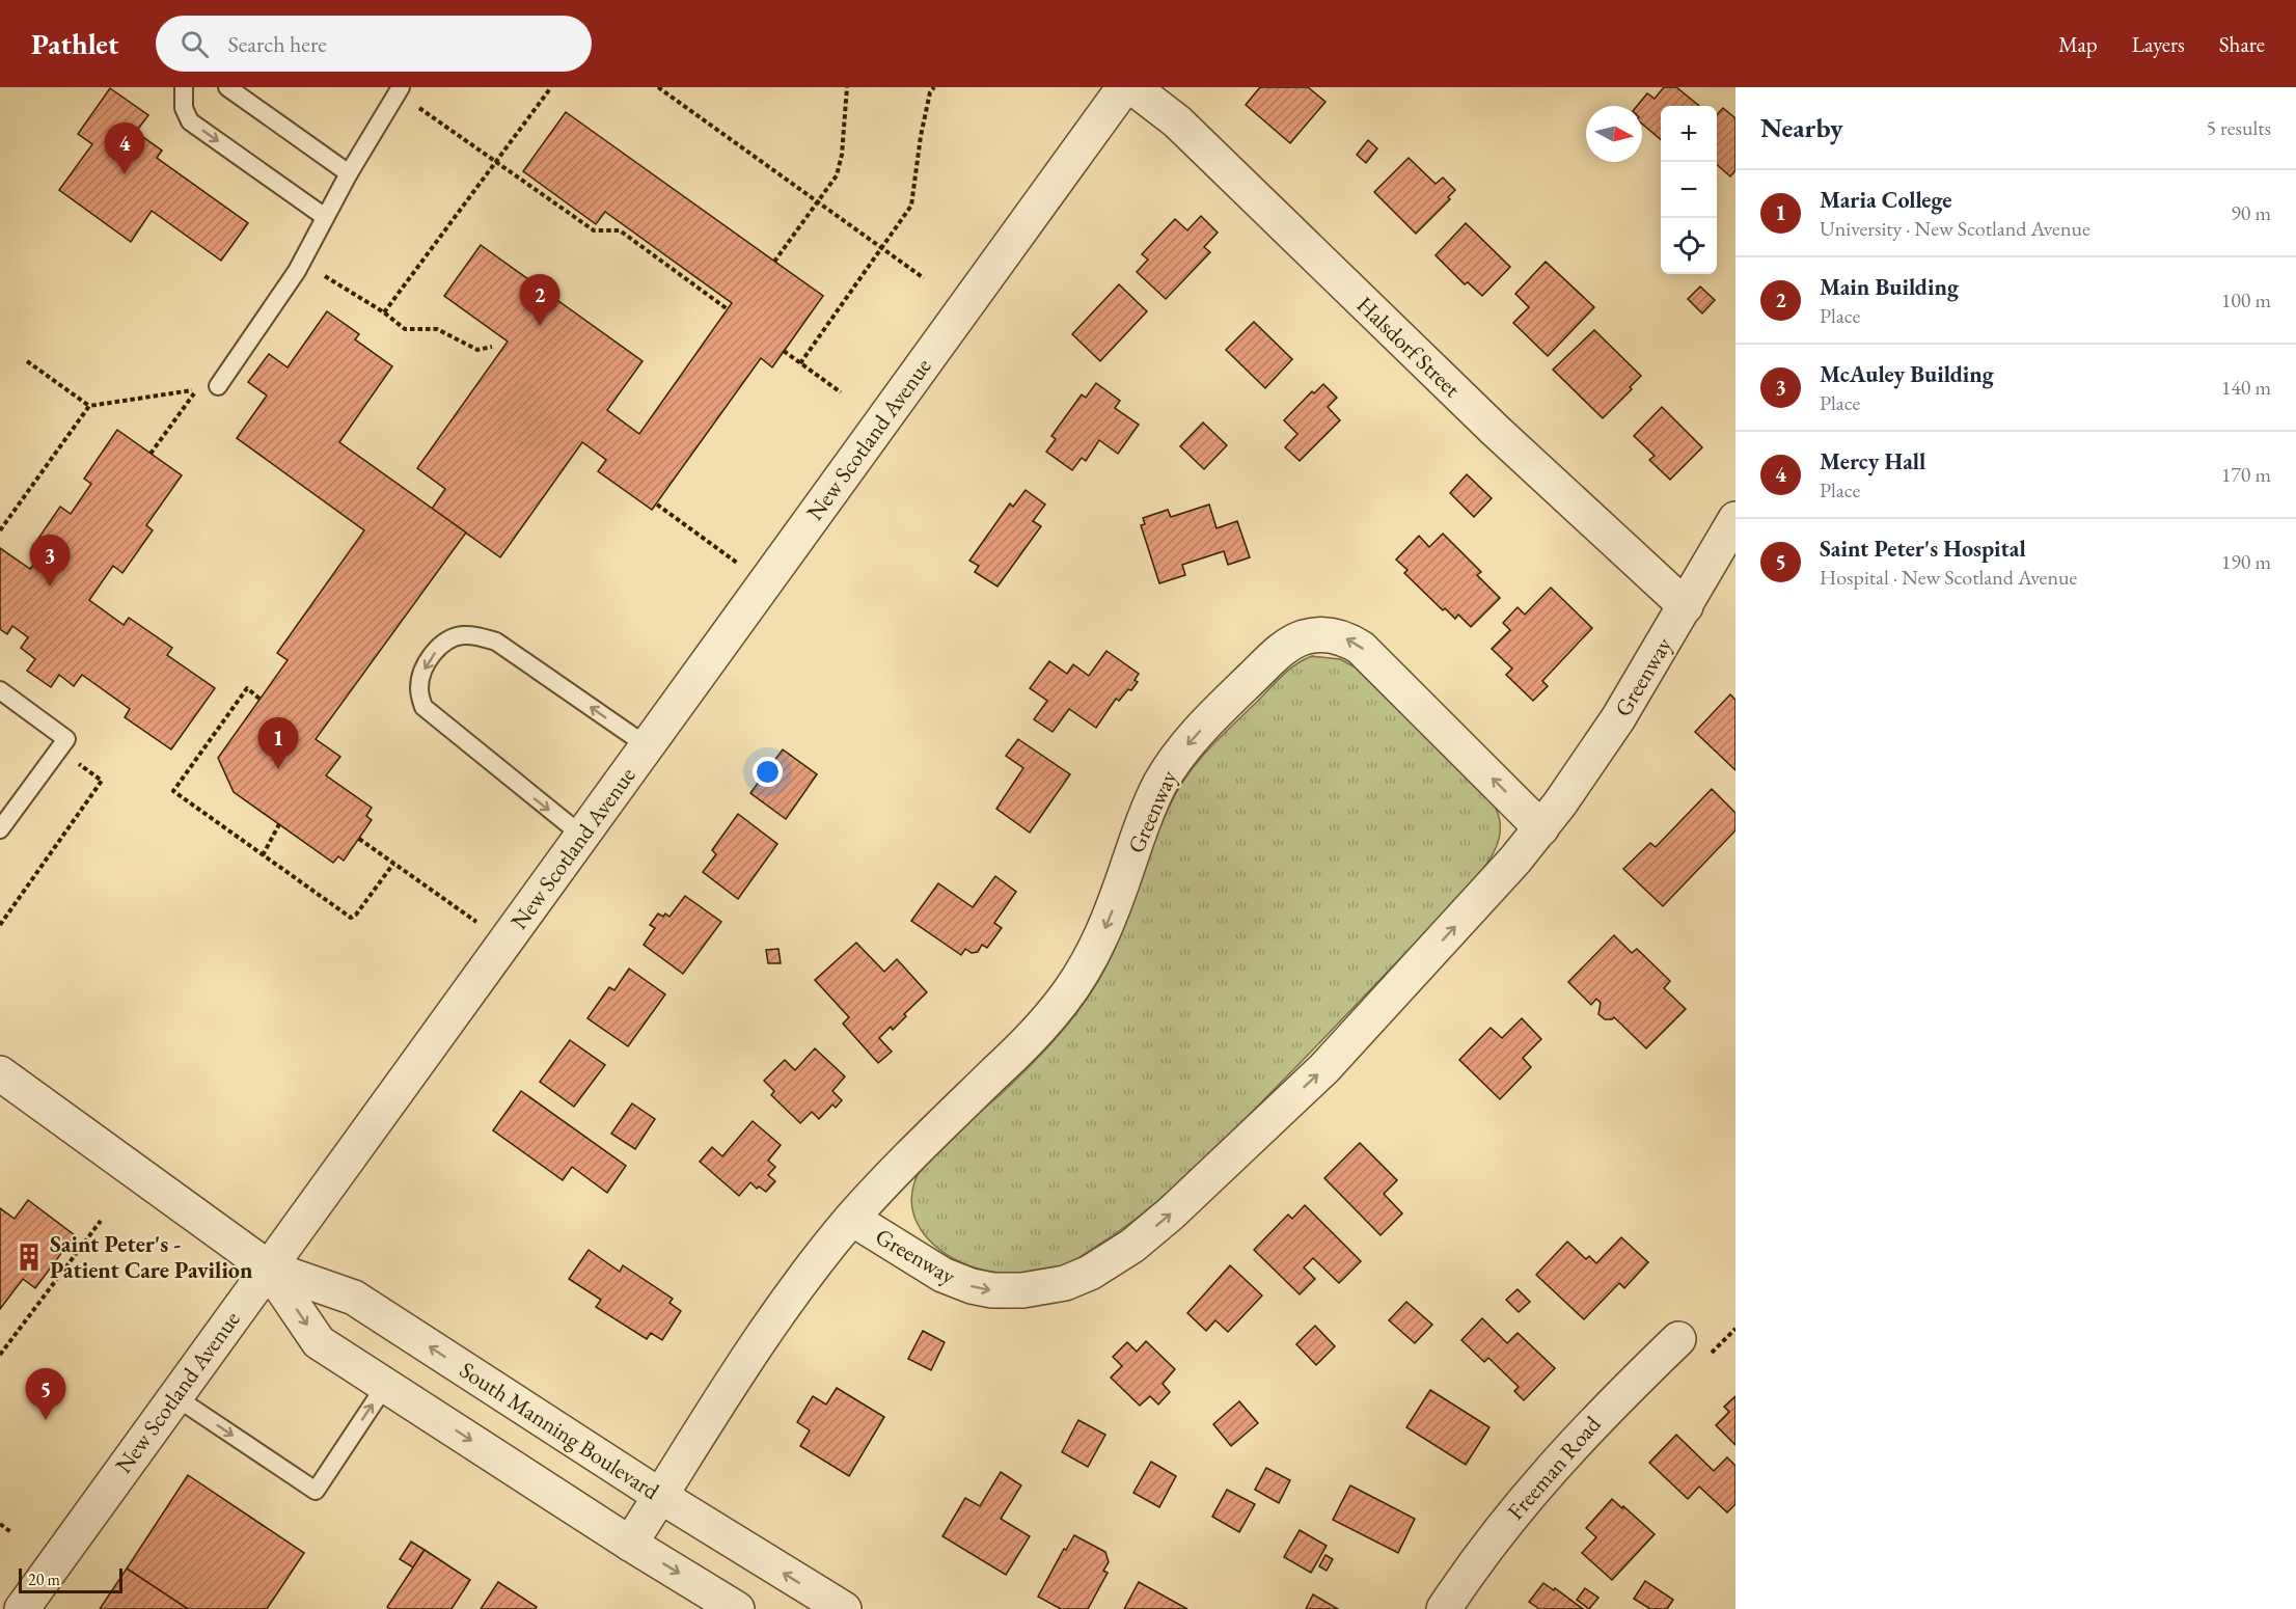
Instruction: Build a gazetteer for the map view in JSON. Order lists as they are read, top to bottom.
{
  "streets": {
    "street": [
      "Halsdorf Street",
      "New Scotland Avenue",
      "Greenway",
      "South Manning Boulevard",
      "Freeman Road"
    ]
  },
  "crossings": [
    ["Halsdorf Street", "Greenway"],
    ["New Scotland Avenue", "South Manning Boulevard"],
    ["Greenway", "South Manning Boulevard"]
  ],
  "places": {
    "building": ["Saint Peter's - Patient Care Pavilion"]
  },
  "scale_bar": "20 m",
  "north": "right",
  "page": {
    "header": "Pathlet",
    "search": "Search here",
    "nav": ["Map", "Layers", "Share"],
    "heading": ["Nearby", "5 results"],
    "map_buttons": ["+", "−"],
    "pins": [
      "4",
      "2",
      "3",
      "1",
      "5"
    ],
    "list": [
      {
        "mark": "1",
        "name": "Maria College",
        "note": "University · New Scotland Avenue",
        "value": "90 m"
      },
      {
        "mark": "2",
        "name": "Main Building",
        "note": "Place",
        "value": "100 m"
      },
      {
        "mark": "3",
        "name": "McAuley Building",
        "note": "Place",
        "value": "140 m"
      },
      {
        "mark": "4",
        "name": "Mercy Hall",
        "note": "Place",
        "value": "170 m"
      },
      {
        "mark": "5",
        "name": "Saint Peter's Hospital",
        "note": "Hospital · New Scotland Avenue",
        "value": "190 m"
      }
    ],
    "scale": "20 m"
  }
}
